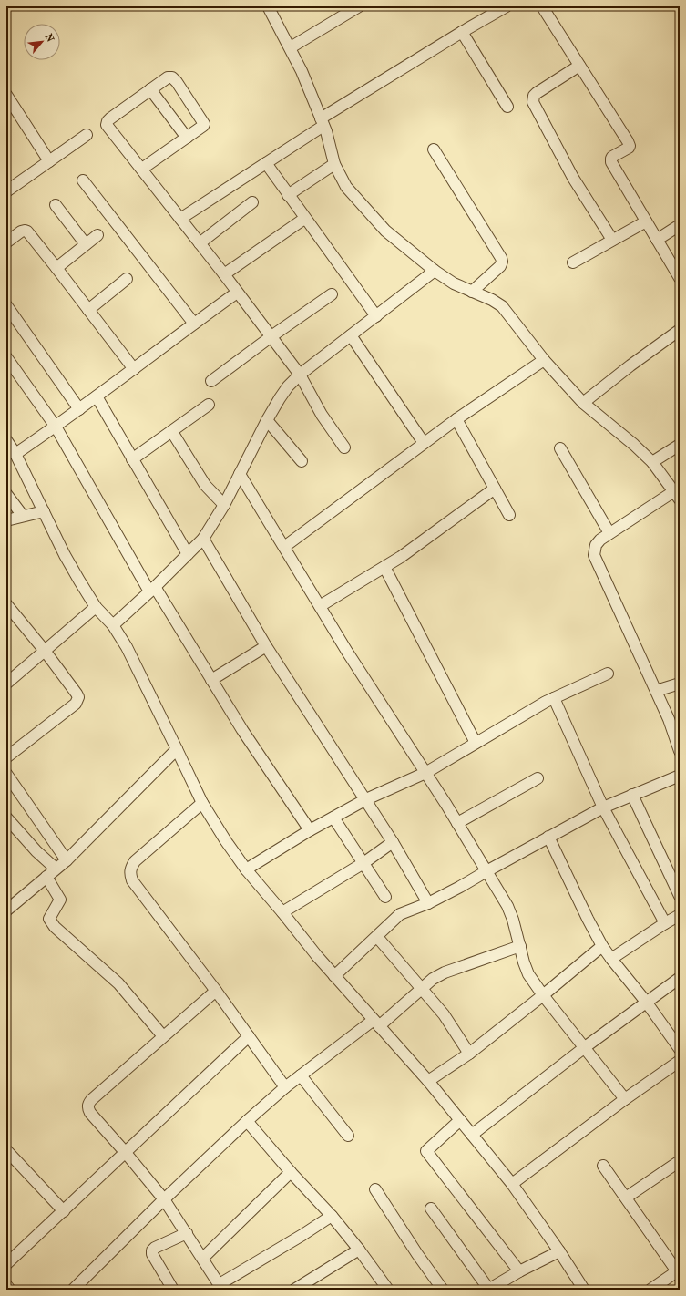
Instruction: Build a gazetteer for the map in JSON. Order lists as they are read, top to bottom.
{
  "north": "top right"
}
